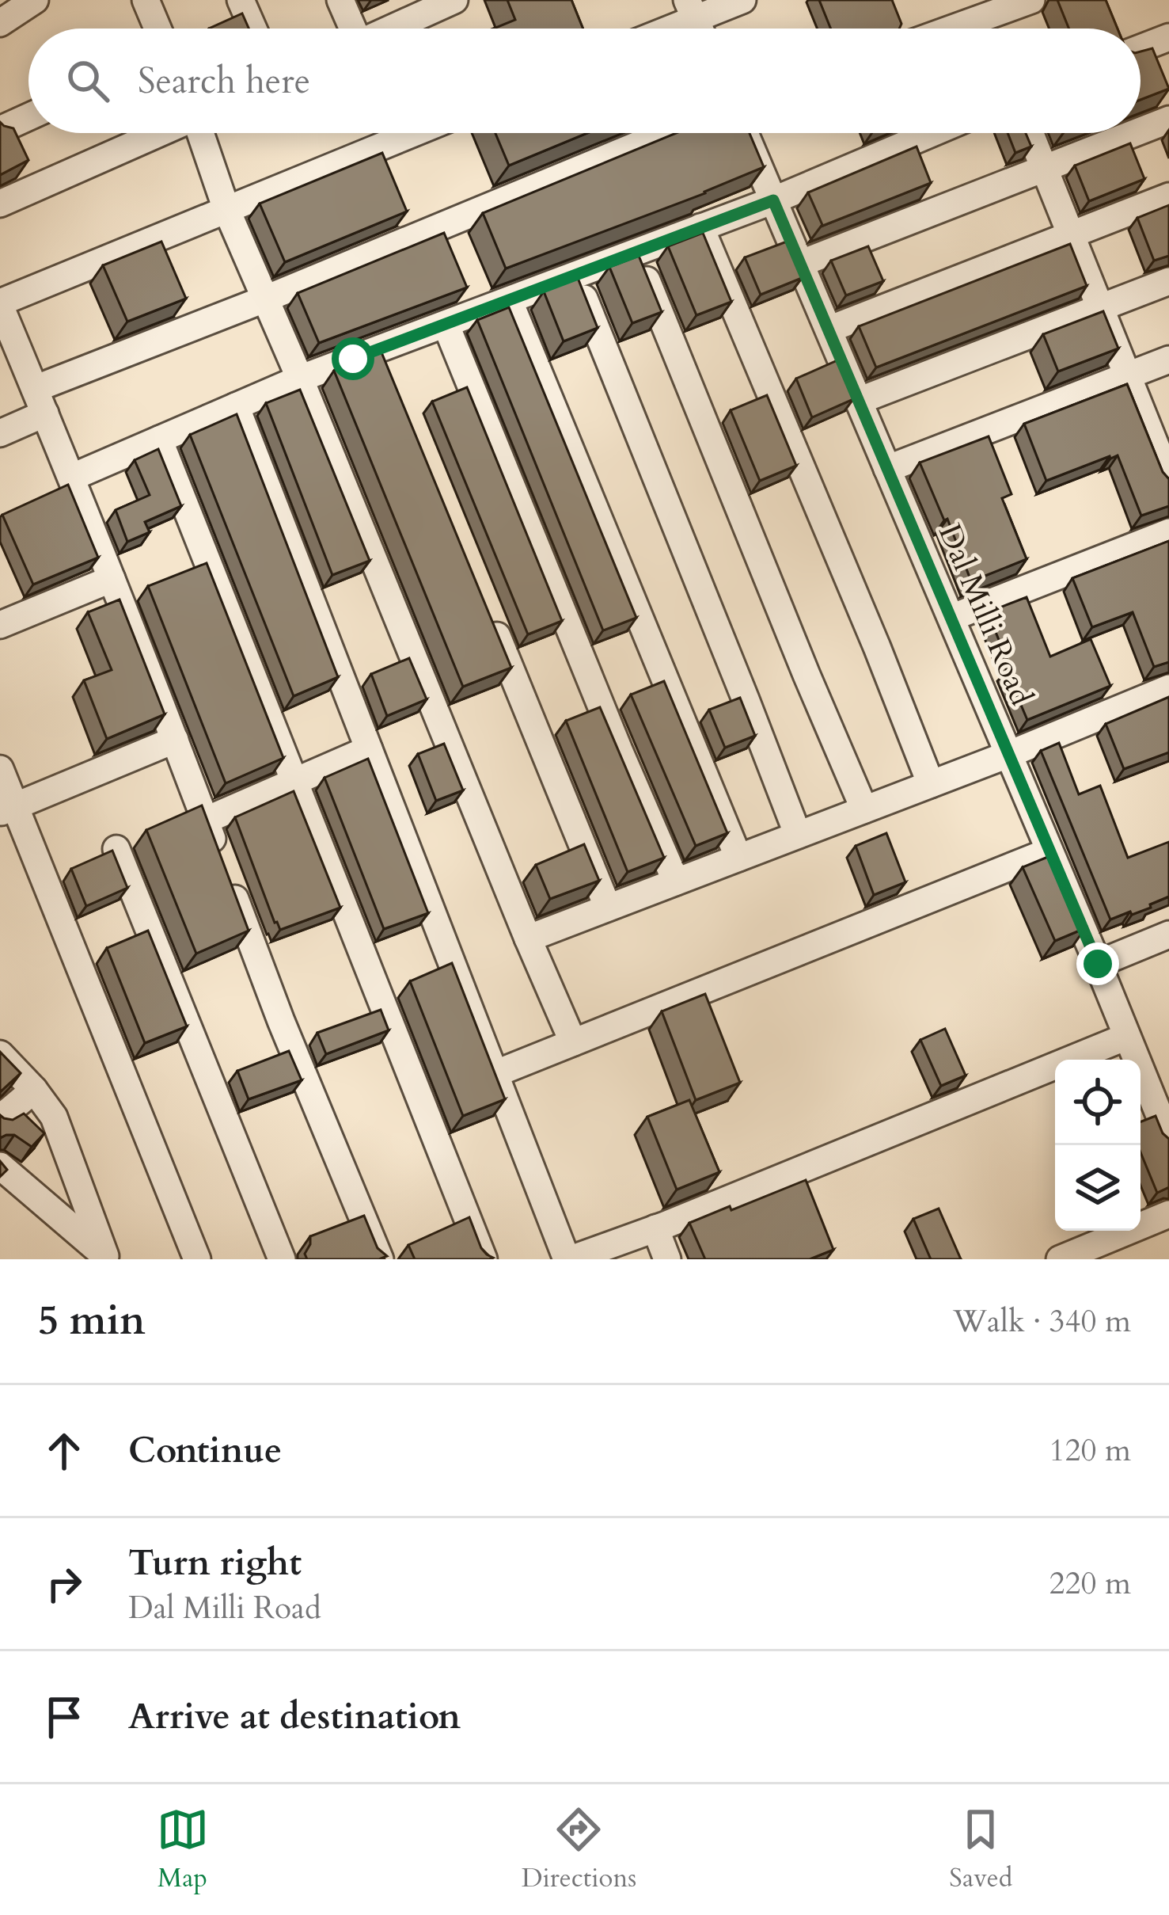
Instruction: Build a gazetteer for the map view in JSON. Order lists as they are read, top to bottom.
{
  "streets": {
    "street": ["Dal Milli Road"]
  },
  "page": {
    "search": "Search here",
    "heading": ["5 min", "Walk · 340 m"],
    "list": [
      ["Continue", "120 m"],
      ["Turn right", "Dal Milli Road", "220 m"],
      "Arrive at destination"
    ],
    "nav": ["Map", "Directions", "Saved"]
  }
}
